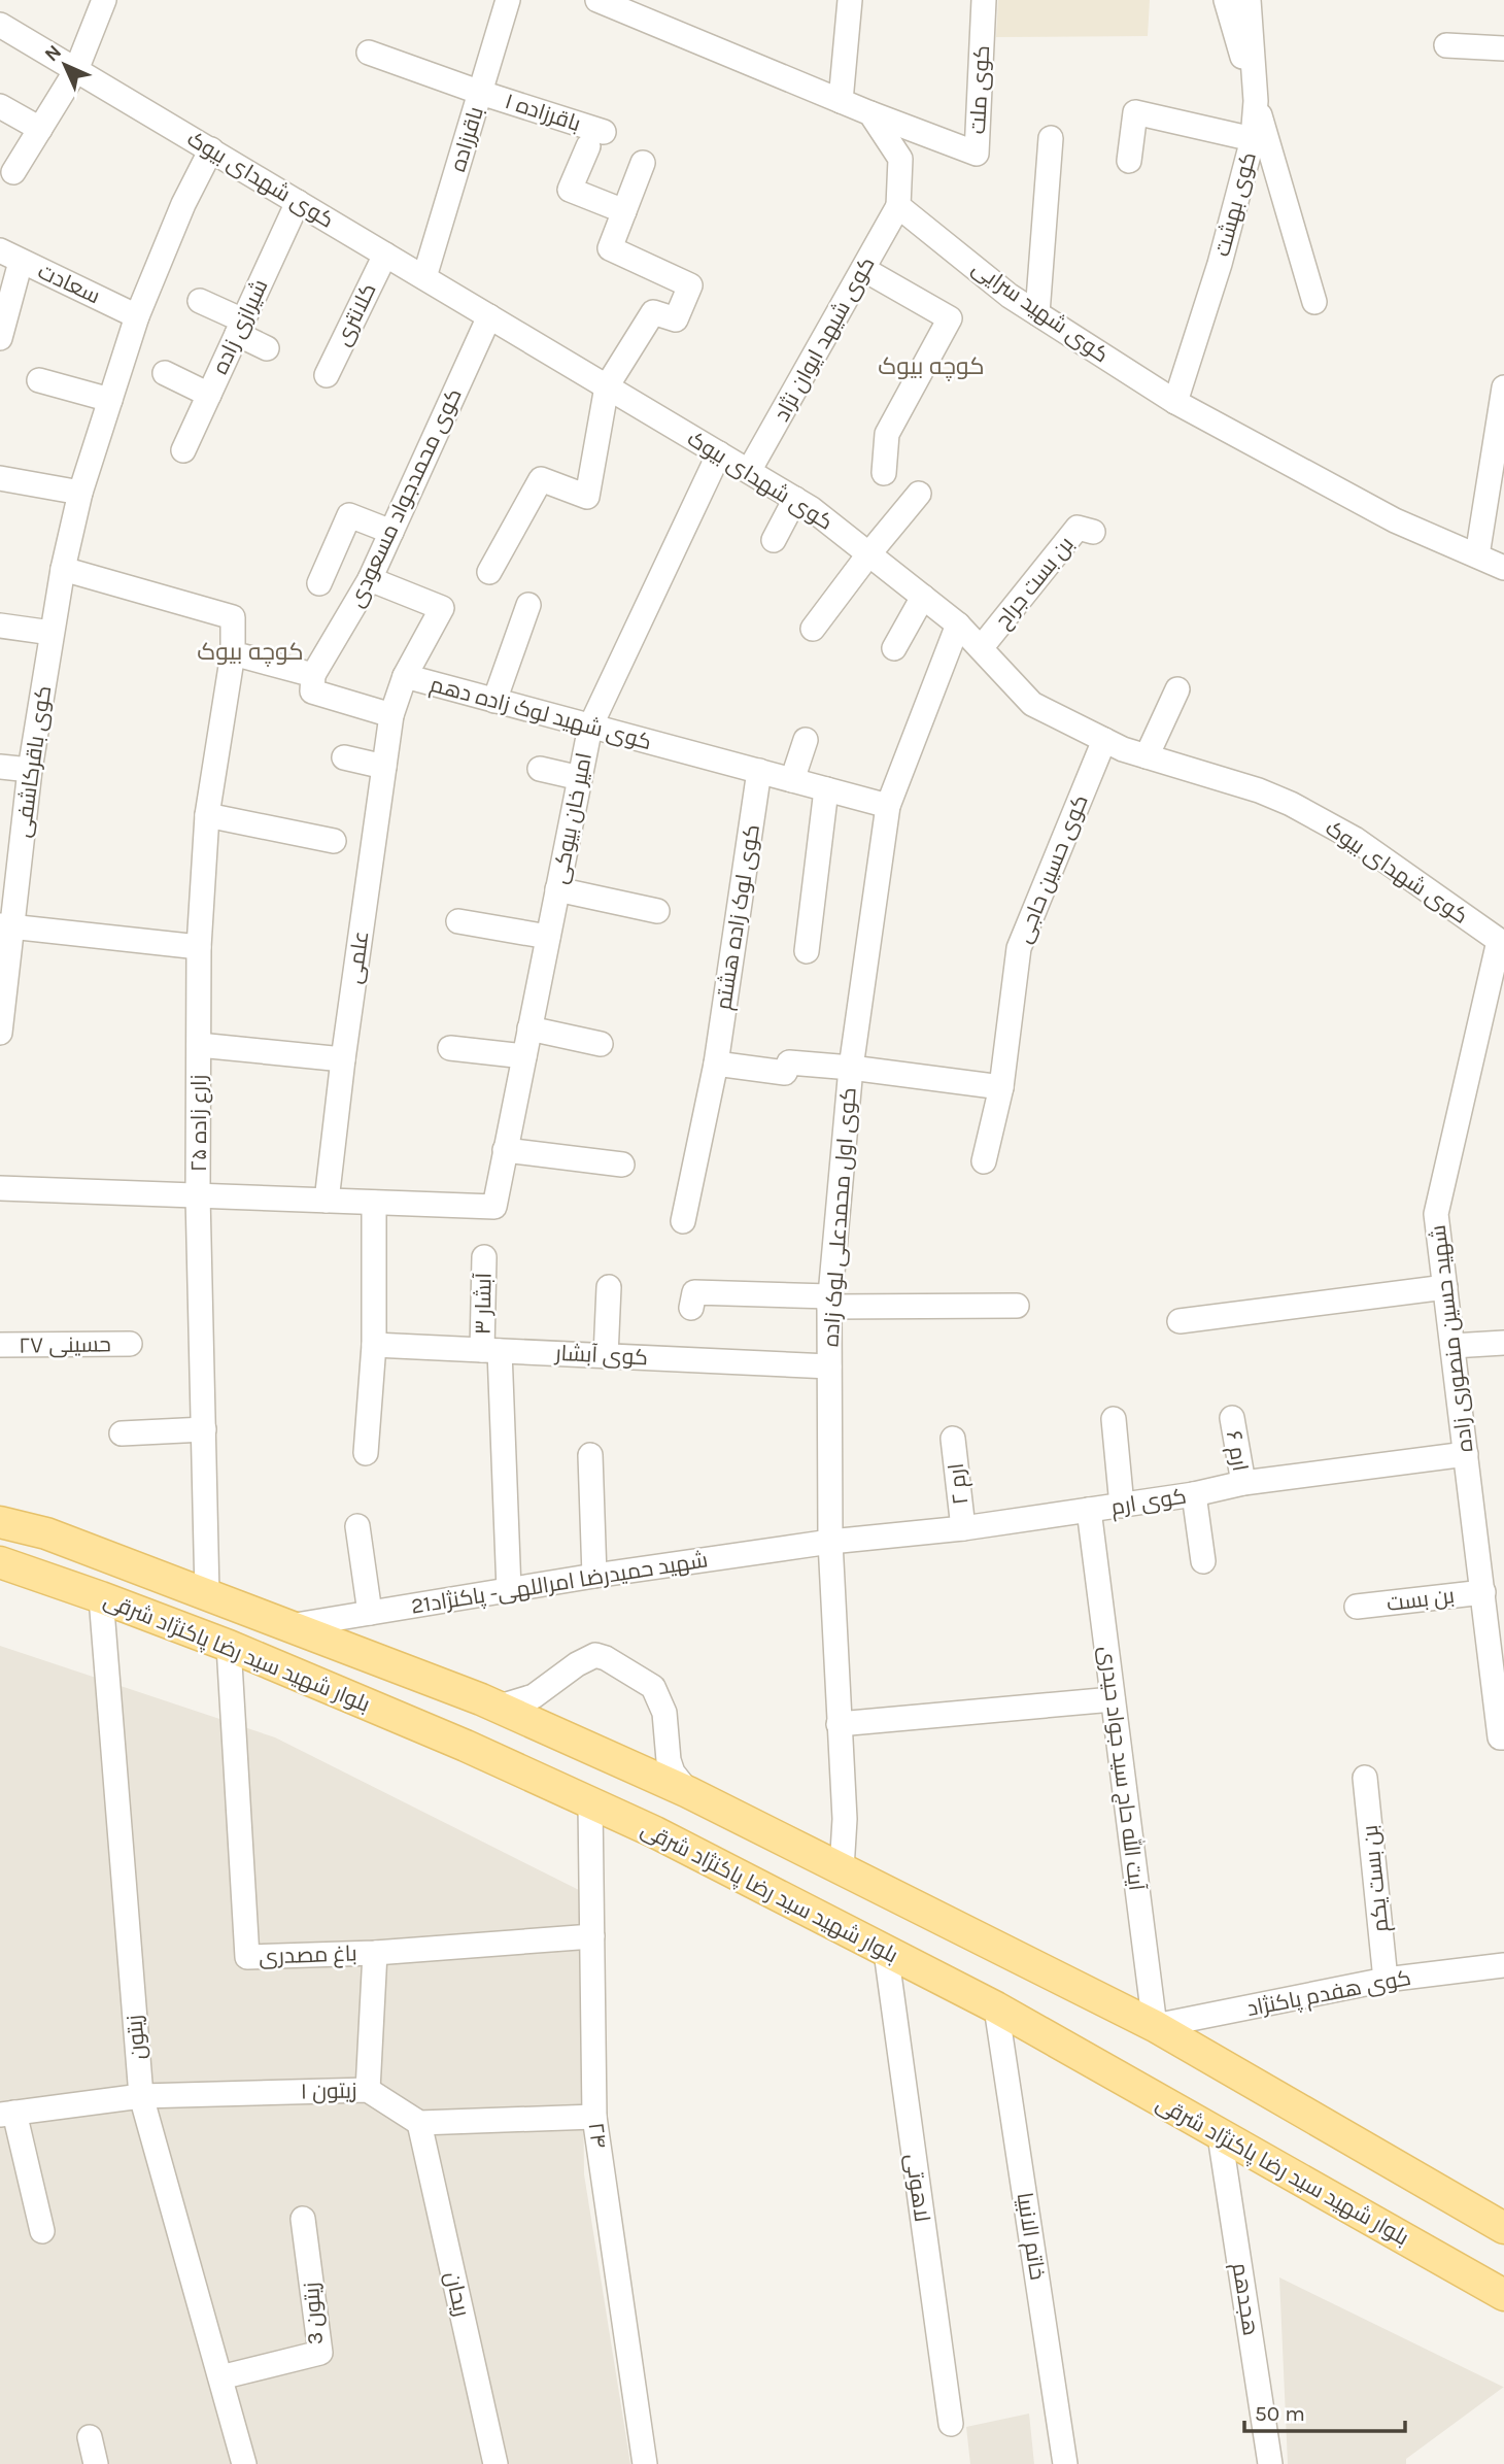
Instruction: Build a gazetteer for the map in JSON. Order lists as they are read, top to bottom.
{
  "streets": {
    "main road": ["بلوار شهید سید رضا پاکنژاد شرقی"],
    "street": [
      "کوی ملت",
      "باقرزاده ۱",
      "باقرزاده",
      "کوی شهدای بیوک",
      "کوی بهشت",
      "سعادت",
      "کوی شهید سرایی",
      "کلانتری",
      "شیرازی زاده",
      "کوی شیهد ایوان نژاد",
      "کوی محمدجواد مسعودی",
      "بن بست جراح",
      "کوی شهید لوک زاده دهم",
      "کوی باقرکاشفی",
      "امیر خان بیوکی",
      "کوی حسین حاجی",
      "کوی لوک زاده هشتم",
      "علمی",
      "زارع زاده ۲۵",
      "کوی اول محمدعلی لوک زاده",
      "آبشار ۳",
      "شهید حسین منصوری زاده",
      "حسینی ۲۷",
      "کوی آبشار",
      "ارم ۶",
      "ارم ۲",
      "کوی ارم",
      "شهید حمیدرضا امراللهی- پاکنژاد21",
      "بن بست",
      "آیت الله حاج سید جواد حیدری",
      "بن بست یکم",
      "باغ مصدری",
      "کوی هفدم پاکنژاد",
      "زیتون",
      "زیتون ۱",
      "۲۴",
      "لاهوتی",
      "خاتم الانبیا",
      "ریحان",
      "هجدهم",
      "زیتون 3"
    ]
  },
  "crossings": [
    ["باقرزاده ۱", "باقرزاده"],
    ["باقرزاده", "کوی شهدای بیوک"],
    ["کوی شهدای بیوک", "کلانتری"],
    ["کوی شهدای بیوک", "شیرازی زاده"],
    ["کوی شهدای بیوک", "کوی شیهد ایوان نژاد"],
    ["کوی شهدای بیوک", "کوی محمدجواد مسعودی"],
    ["کوی شهدای بیوک", "بن بست جراح"],
    ["کوی شهدای بیوک", "کوی باقرکاشفی"],
    ["کوی شهدای بیوک", "امیر خان بیوکی"],
    ["کوی شهدای بیوک", "کوی حسین حاجی"],
    ["کوی شهدای بیوک", "کوی اول محمدعلی لوک زاده"],
    ["کوی شهدای بیوک", "شهید حسین منصوری زاده"],
    ["کوی بهشت", "کوی شهید سرایی"],
    ["سعادت", "کوی باقرکاشفی"],
    ["کوی شهید سرایی", "کوی شیهد ایوان نژاد"],
    ["کوی شهید لوک زاده دهم", "امیر خان بیوکی"],
    ["کوی شهید لوک زاده دهم", "کوی لوک زاده هشتم"],
    ["کوی شهید لوک زاده دهم", "علمی"],
    ["کوی شهید لوک زاده دهم", "کوی اول محمدعلی لوک زاده"],
    ["زارع زاده ۲۵", "بلوار شهید سید رضا پاکنژاد شرقی"],
    ["کوی اول محمدعلی لوک زاده", "کوی آبشار"],
    ["کوی اول محمدعلی لوک زاده", "کوی ارم"],
    ["کوی اول محمدعلی لوک زاده", "شهید حمیدرضا امراللهی- پاکنژاد21"],
    ["کوی اول محمدعلی لوک زاده", "بلوار شهید سید رضا پاکنژاد شرقی"],
    ["آبشار ۳", "کوی آبشار"],
    ["آبشار ۳", "شهید حمیدرضا امراللهی- پاکنژاد21"],
    ["شهید حسین منصوری زاده", "کوی ارم"],
    ["شهید حسین منصوری زاده", "بن بست"],
    ["ارم ۶", "کوی ارم"],
    ["ارم ۲", "کوی ارم"],
    ["کوی ارم", "شهید حمیدرضا امراللهی- پاکنژاد21"],
    ["کوی ارم", "آیت الله حاج سید جواد حیدری"],
    ["شهید حمیدرضا امراللهی- پاکنژاد21", "بلوار شهید سید رضا پاکنژاد شرقی"],
    ["بلوار شهید سید رضا پاکنژاد شرقی", "آیت الله حاج سید جواد حیدری"],
    ["بلوار شهید سید رضا پاکنژاد شرقی", "باغ مصدری"],
    ["بلوار شهید سید رضا پاکنژاد شرقی", "کوی هفدم پاکنژاد"],
    ["بلوار شهید سید رضا پاکنژاد شرقی", "زیتون"],
    ["بلوار شهید سید رضا پاکنژاد شرقی", "۲۴"],
    ["بلوار شهید سید رضا پاکنژاد شرقی", "لاهوتی"],
    ["بلوار شهید سید رضا پاکنژاد شرقی", "خاتم الانبیا"],
    ["بلوار شهید سید رضا پاکنژاد شرقی", "هجدهم"],
    ["آیت الله حاج سید جواد حیدری", "کوی هفدم پاکنژاد"],
    ["بن بست یکم", "کوی هفدم پاکنژاد"],
    ["باغ مصدری", "۲۴"],
    ["زیتون", "زیتون ۱"],
    ["زیتون", "زیتون 3"],
    ["زیتون ۱", "ریحان"]
  ],
  "districts": ["کوچه بیوک", "کوچه بیوک"],
  "scale_bar": "50 m",
  "north": "top left"
}
